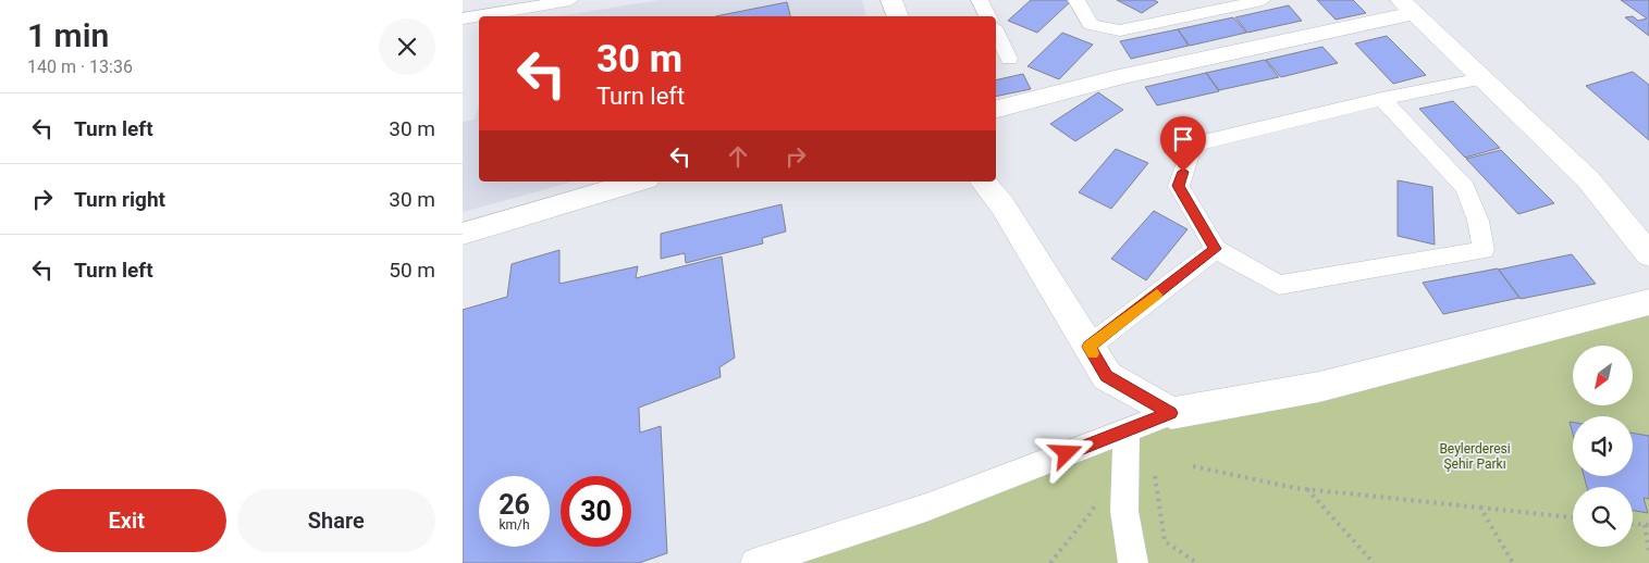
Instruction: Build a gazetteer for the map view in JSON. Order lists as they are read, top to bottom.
{
  "parks": ["Beylerderesi Şehir Parkı"],
  "north": "bottom left",
  "page": {
    "heading": ["1 min", "140 m · 13:36"],
    "turn": ["30 m", "Turn left"],
    "list": [
      {
        "name": "Turn left",
        "value": "30 m"
      },
      {
        "name": "Turn right",
        "value": "30 m"
      },
      {
        "name": "Turn left",
        "value": "50 m"
      }
    ],
    "speed": "26 km/h",
    "limit": "30",
    "buttons": ["Exit", "Share"]
  }
}
